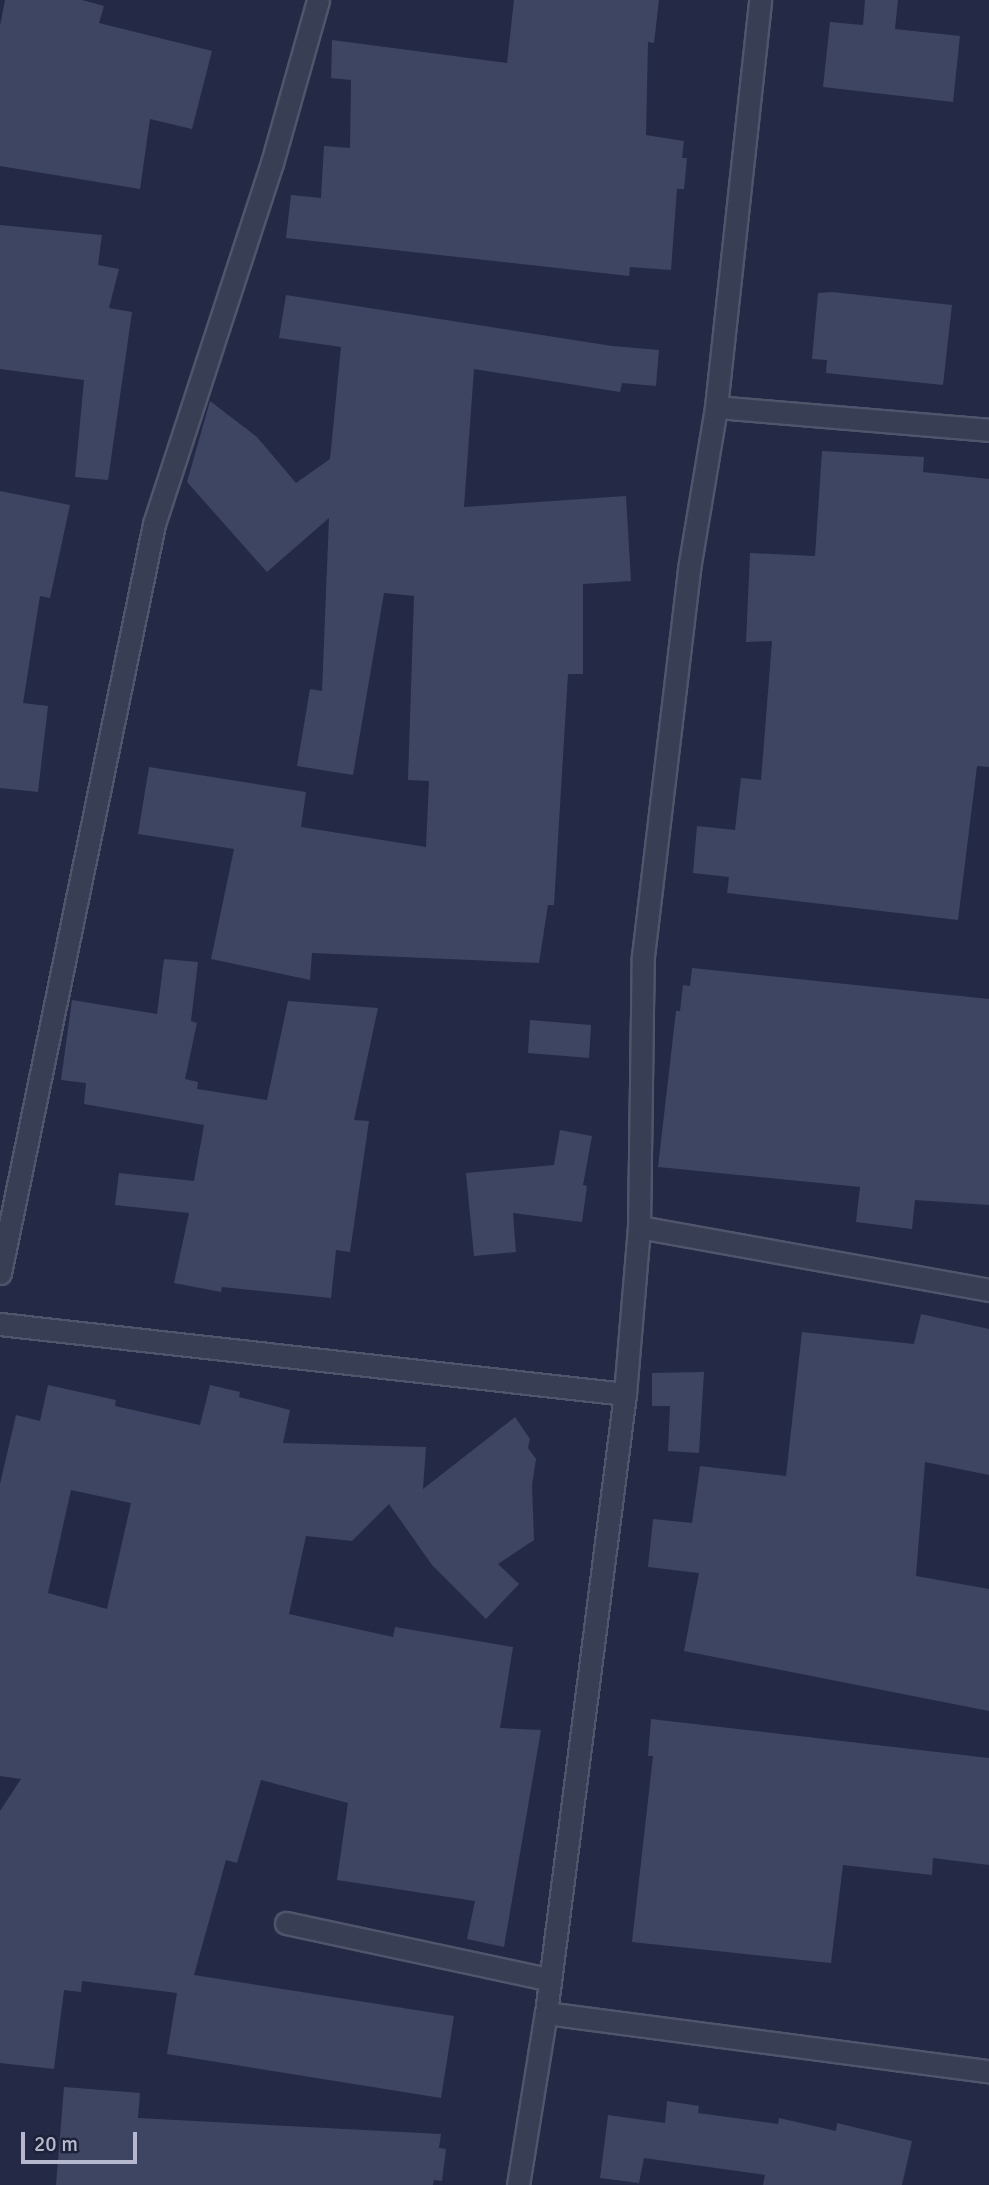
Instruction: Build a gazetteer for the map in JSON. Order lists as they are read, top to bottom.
{
  "scale_bar": "20 m"
}
